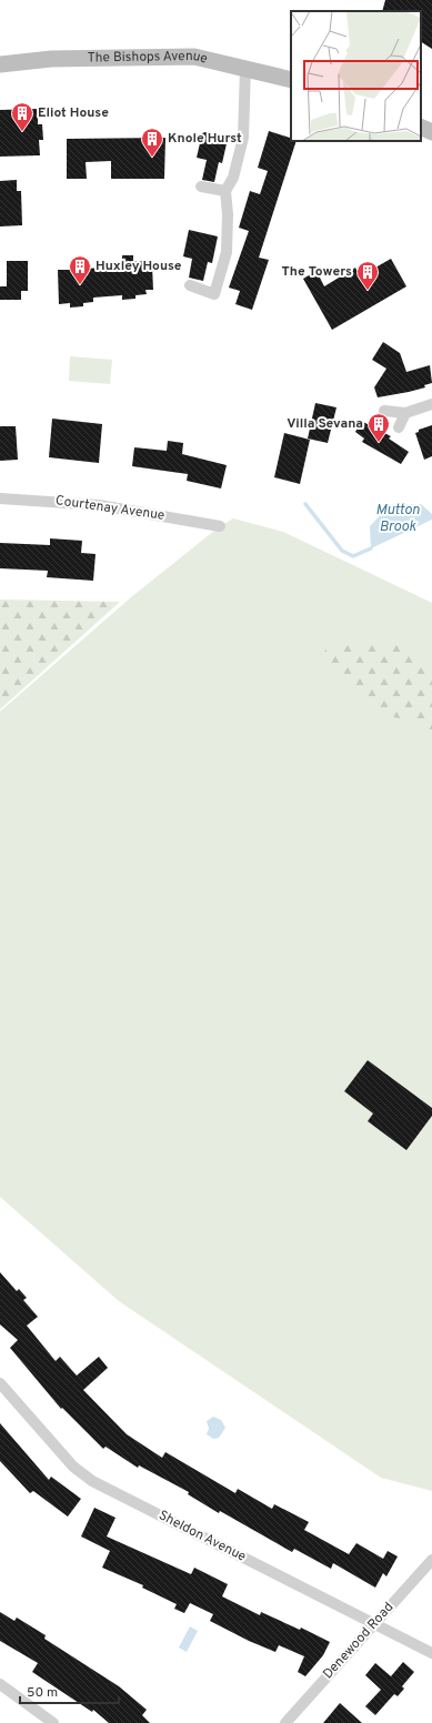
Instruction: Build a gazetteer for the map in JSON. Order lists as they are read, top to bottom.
{
  "streets": {
    "street": [
      "The Bishops Avenue",
      "Courtenay Avenue",
      "Sheldon Avenue",
      "Denewood Road"
    ]
  },
  "crossings": [
    ["Sheldon Avenue", "Denewood Road"]
  ],
  "water": ["Mutton Brook"],
  "places": {
    "building": [
      "Eliot House",
      "Knole Hurst",
      "Huxley House",
      "The Towers",
      "Villa Sevana"
    ]
  },
  "scale_bar": "50 m"
}
